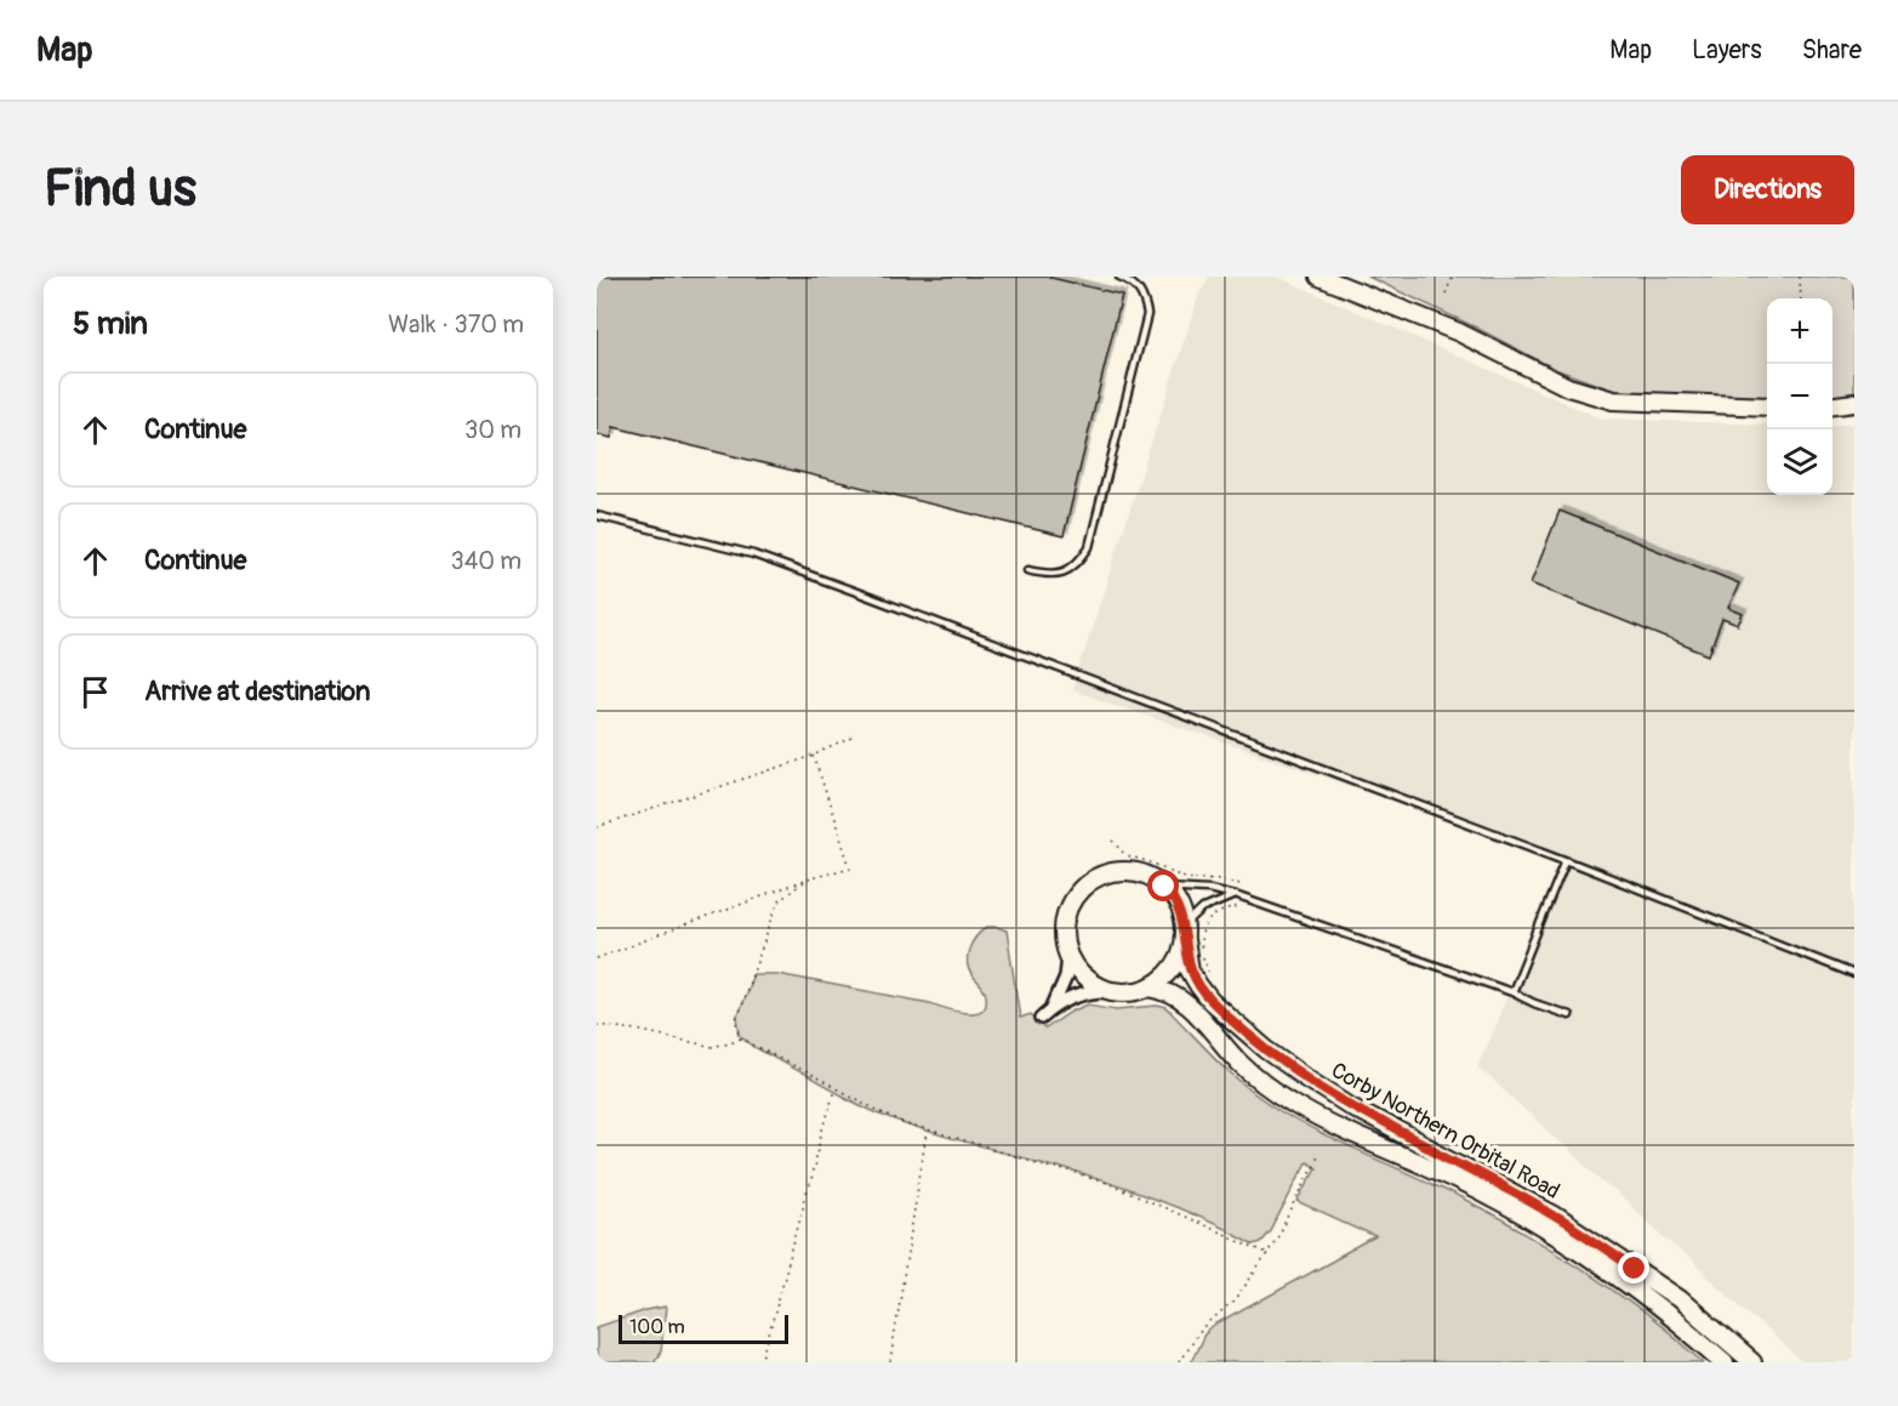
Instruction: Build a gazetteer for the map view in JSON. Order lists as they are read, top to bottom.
{
  "streets": {
    "street": ["Corby Northern Orbital Road"]
  },
  "scale_bar": "100 m",
  "page": {
    "header": "Map",
    "nav": ["Map", "Layers", "Share"],
    "buttons": "Directions",
    "title": "Find us",
    "heading": ["5 min", "Walk · 370 m"],
    "map_buttons": ["+", "−"],
    "list": [
      ["Continue", "30 m"],
      ["Continue", "340 m"],
      "Arrive at destination"
    ],
    "scale": "100 m"
  }
}
